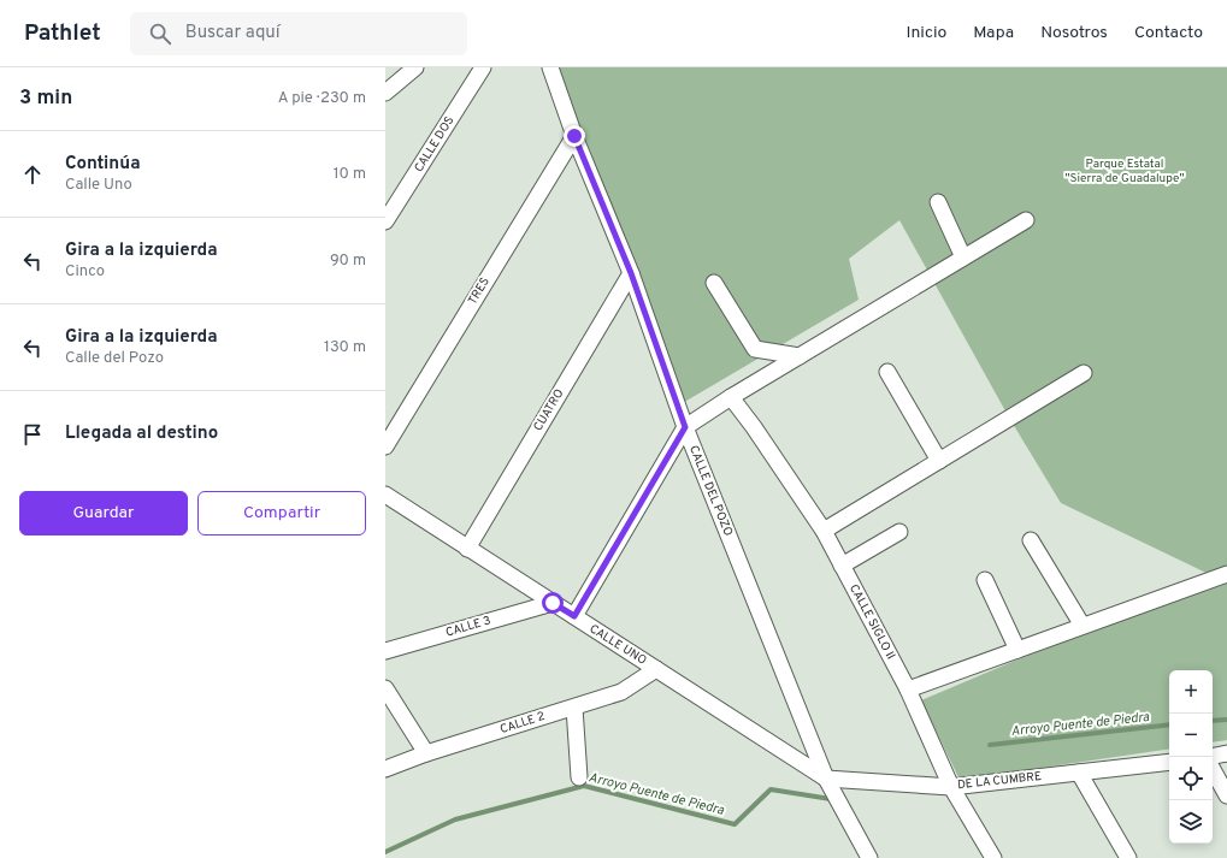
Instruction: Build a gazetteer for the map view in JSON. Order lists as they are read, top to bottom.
{
  "streets": {
    "street": [
      "CALLE DOS",
      "TRES",
      "CUATRO",
      "CALLE DEL POZO",
      "CALLE SIGLO II",
      "CALLE 3",
      "CALLE UNO",
      "CALLE 2",
      "DE LA CUMBRE"
    ]
  },
  "crossings": [
    ["TRES", "CALLE DEL POZO"],
    ["CUATRO", "CALLE DEL POZO"],
    ["CUATRO", "CALLE UNO"],
    ["CALLE DEL POZO", "CALLE UNO"],
    ["CALLE DEL POZO", "DE LA CUMBRE"],
    ["CALLE SIGLO II", "DE LA CUMBRE"],
    ["CALLE 3", "CALLE UNO"],
    ["CALLE UNO", "CALLE 2"],
    ["CALLE UNO", "DE LA CUMBRE"]
  ],
  "water": ["Arroyo Puente de Piedra"],
  "parks": ["Parque Estatal \"Sierra de Guadalupe\""],
  "page": {
    "header": "Pathlet",
    "search": "Buscar aquí",
    "nav": [
      "Inicio",
      "Mapa",
      "Nosotros",
      "Contacto"
    ],
    "heading": ["3 min", "A pie · 230 m"],
    "list": [
      ["Continúa", "Calle Uno", "10 m"],
      ["Gira a la izquierda", "Cinco", "90 m"],
      ["Gira a la izquierda", "Calle del Pozo", "130 m"],
      "Llegada al destino"
    ],
    "buttons": ["Guardar", "Compartir"],
    "map_buttons": ["+", "−"]
  }
}
